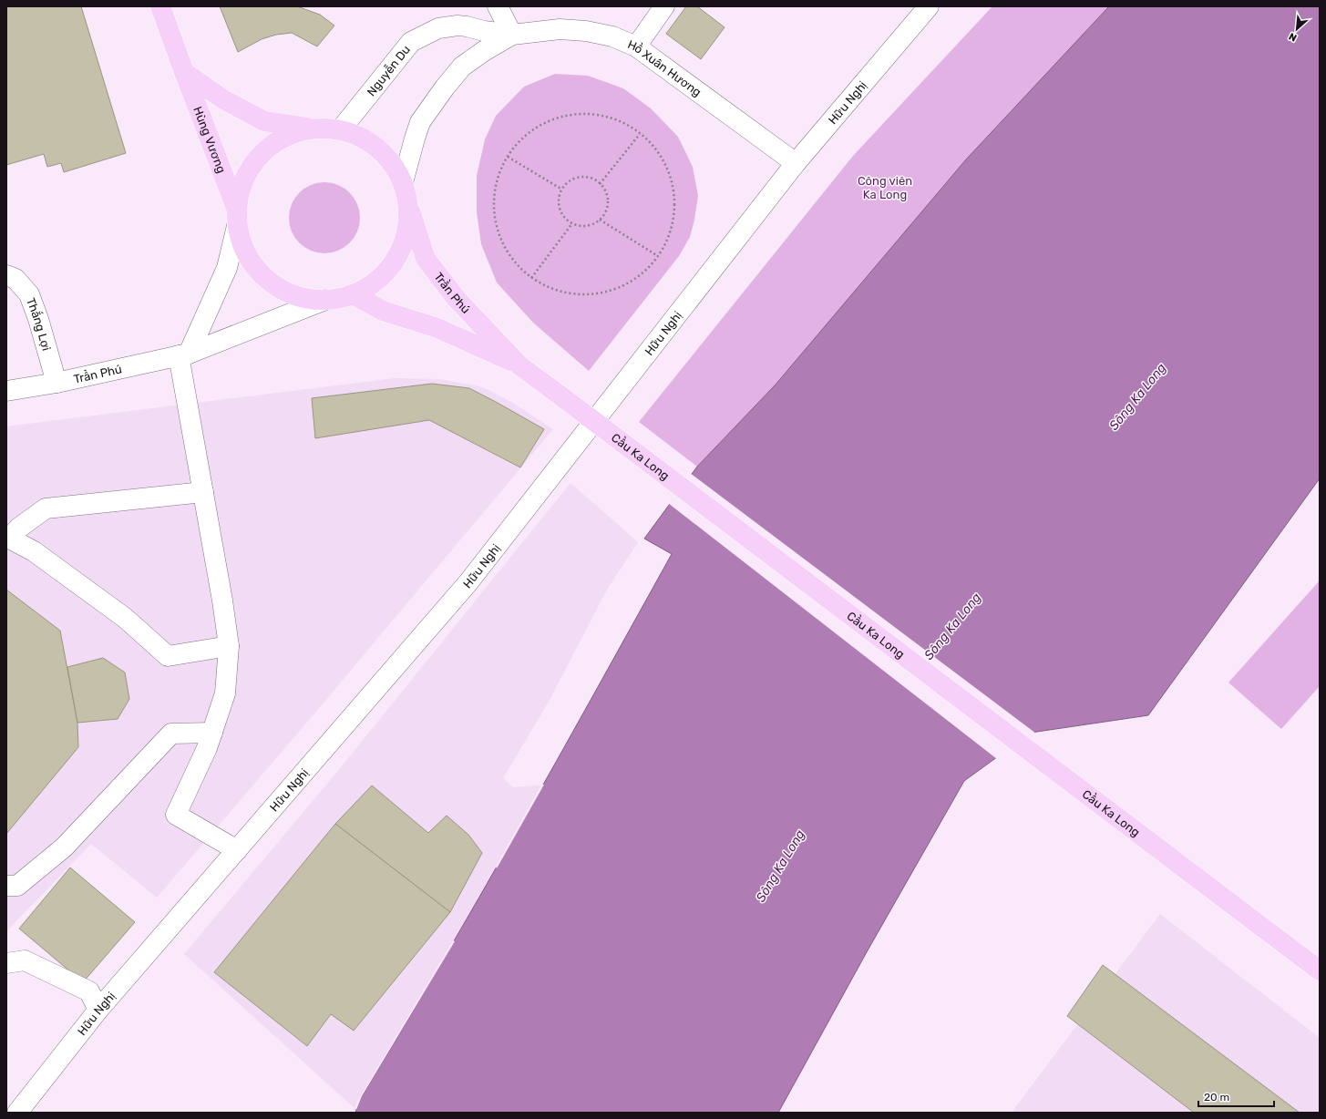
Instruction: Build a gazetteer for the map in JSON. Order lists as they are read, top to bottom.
{
  "streets": {
    "main road": ["Hùng Vương", "Trần Phú", "Cầu Ka Long"],
    "street": [
      "Hồ Xuân Hương",
      "Nguyễn Du",
      "Hữu Nghị",
      "Thắng Lợi"
    ]
  },
  "crossings": [
    ["Hồ Xuân Hương", "Nguyễn Du"],
    ["Hồ Xuân Hương", "Hữu Nghị"],
    ["Hùng Vương", "Trần Phú"],
    ["Trần Phú", "Thắng Lợi"],
    ["Trần Phú", "Cầu Ka Long"]
  ],
  "water": ["Sông Ka Long"],
  "parks": ["Công viên Ka Long"],
  "scale_bar": "20 m",
  "north": "bottom left"
}
